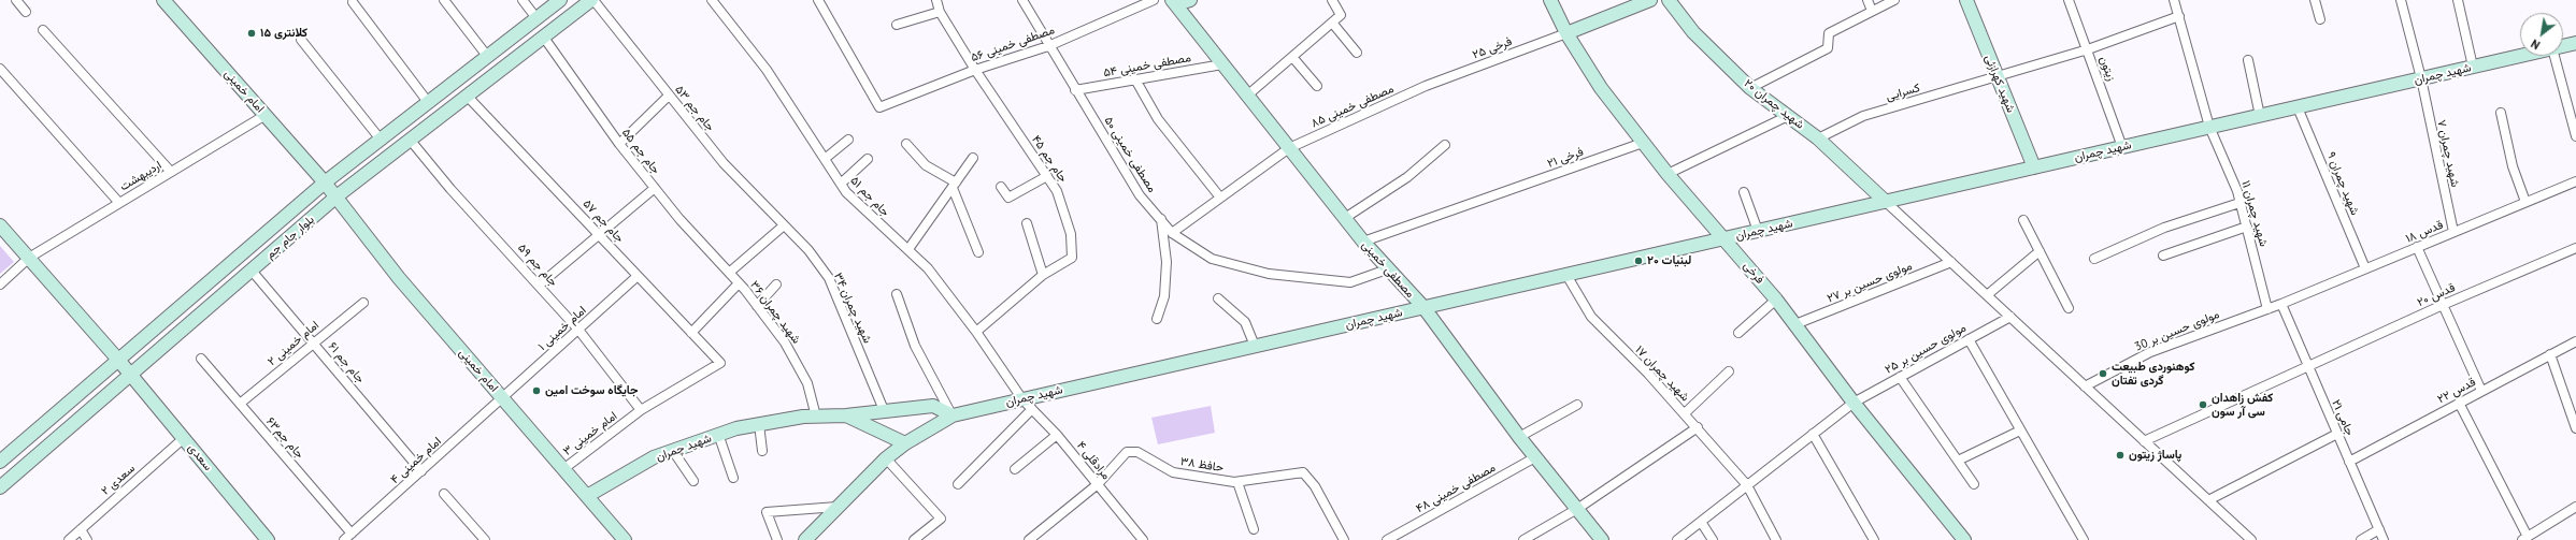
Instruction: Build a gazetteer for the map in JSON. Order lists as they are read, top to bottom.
{
  "streets": {
    "street": [
      "مصطفی خمینی ۵۶",
      "فرخی ۲۵",
      "مصطفی خمینی ۵۴",
      "زیتون",
      "شهید چمران",
      "شهید کهرازئی",
      "امام خمینی",
      "کسرایی",
      "شهید چمران ۲۰",
      "مصطفی خمینی ۸۵",
      "جام جم ۵۳",
      "جام جم ۵۵",
      "شهید چمران ۷",
      "مصطفی خمینی ۵۰",
      "فرخی ۲۱",
      "جام جم ۴۵",
      "اردیبهشت",
      "شهید چمران ۹",
      "جام جم ۵۱",
      "شهید چمران ۱۱",
      "جام جم ۵۷",
      "قدس ۱۸",
      "بلوار جام جم",
      "جام جم ۵۹",
      "مصطفی خمینی",
      "فرخی",
      "مولوی حسین بر ۲۷",
      "قدس ۲۰",
      "شهید چمران ۳۴",
      "شهید چمران ۳۶",
      "امام خمینی ۱",
      "مولوی حسین بر 30",
      "امام خمینی ۲",
      "مولوی حسین بر ۲۵",
      "جام جم ۶۱",
      "شهید چمران ۱۷",
      "قدس ۲۲",
      "جامی ۲۱",
      "امام خمینی ۳",
      "جام جم۶۳",
      "سعدی",
      "امام خمینی ۴",
      "مرادقلی ۴",
      "حافظ ۳۸",
      "سعدی ۲",
      "مصطفی خمینی ۴۸"
    ]
  },
  "crossings": [
    ["مصطفی خمینی ۵۶", "مصطفی خمینی ۵۰"],
    ["مصطفی خمینی ۵۶", "جام جم ۴۵"],
    ["فرخی ۲۵", "مصطفی خمینی ۸۵"],
    ["فرخی ۲۵", "فرخی"],
    ["مصطفی خمینی ۵۴", "مصطفی خمینی ۵۰"],
    ["مصطفی خمینی ۵۴", "مصطفی خمینی"],
    ["زیتون", "شهید چمران"],
    ["زیتون", "کسرایی"],
    ["شهید چمران", "شهید کهرازئی"],
    ["شهید چمران", "امام خمینی"],
    ["شهید چمران", "شهید چمران ۲۰"],
    ["شهید چمران", "شهید چمران ۷"],
    ["شهید چمران", "شهید چمران ۹"],
    ["شهید چمران", "جام جم ۵۱"],
    ["شهید چمران", "شهید چمران ۱۱"],
    ["شهید چمران", "مصطفی خمینی"],
    ["شهید چمران", "فرخی"],
    ["شهید چمران", "شهید چمران ۳۴"],
    ["شهید چمران", "شهید چمران ۳۶"],
    ["شهید چمران", "شهید چمران ۱۷"],
    ["شهید چمران", "مرادقلی ۴"],
    ["شهید کهرازئی", "کسرایی"],
    ["امام خمینی", "اردیبهشت"],
    ["امام خمینی", "بلوار جام جم"],
    ["امام خمینی", "امام خمینی ۱"],
    ["امام خمینی", "امام خمینی ۳"],
    ["امام خمینی", "امام خمینی ۴"],
    ["کسرایی", "شهید چمران ۲۰"],
    ["کسرایی", "شهید چمران ۱۱"],
    ["مصطفی خمینی ۸۵", "مصطفی خمینی ۵۰"],
    ["مصطفی خمینی ۸۵", "مصطفی خمینی"],
    ["جام جم ۵۳", "بلوار جام جم"],
    ["جام جم ۵۳", "شهید چمران ۳۴"],
    ["جام جم ۵۵", "بلوار جام جم"],
    ["جام جم ۵۵", "شهید چمران ۳۶"],
    ["شهید چمران ۷", "قدس ۱۸"],
    ["مصطفی خمینی ۵۰", "مصطفی خمینی"],
    ["فرخی ۲۱", "مصطفی خمینی"],
    ["فرخی ۲۱", "فرخی"],
    ["جام جم ۴۵", "جام جم ۵۱"],
    ["شهید چمران ۹", "قدس ۱۸"],
    ["جام جم ۵۱", "مرادقلی ۴"],
    ["شهید چمران ۱۱", "مولوی حسین بر 30"],
    ["جام جم ۵۷", "بلوار جام جم"],
    ["جام جم ۵۷", "امام خمینی ۱"],
    ["جام جم ۵۷", "امام خمینی ۳"],
    ["قدس ۱۸", "مولوی حسین بر 30"],
    ["قدس ۱۸", "جامی ۲۱"],
    ["بلوار جام جم", "جام جم ۵۹"],
    ["بلوار جام جم", "جام جم ۶۱"],
    ["بلوار جام جم", "سعدی"],
    ["جام جم ۵۹", "امام خمینی ۱"],
    ["جام جم ۵۹", "امام خمینی ۳"],
    ["مصطفی خمینی", "مصطفی خمینی ۴۸"],
    ["فرخی", "مولوی حسین بر ۲۷"],
    ["فرخی", "مولوی حسین بر ۲۵"],
    ["قدس ۲۰", "جامی ۲۱"],
    ["امام خمینی ۱", "امام خمینی ۴"],
    ["مولوی حسین بر 30", "جامی ۲۱"],
    ["امام خمینی ۲", "جام جم ۶۱"],
    ["امام خمینی ۲", "جام جم۶۳"],
    ["مولوی حسین بر ۲۵", "شهید چمران ۱۷"],
    ["جام جم ۶۱", "امام خمینی ۴"],
    ["قدس ۲۲", "جامی ۲۱"],
    ["جام جم۶۳", "امام خمینی ۴"],
    ["سعدی", "سعدی ۲"],
    ["مرادقلی ۴", "حافظ ۳۸"]
  ],
  "places": [
    "کلانتری ۱۵",
    "لبنیات ۲۰",
    "کوهنوردی طبیعت گردی تفتان",
    "جایگاه سوخت امین",
    "کفش زاهدان سی آر سون",
    "پاساژ زیتون"
  ],
  "north": "bottom left"
}
